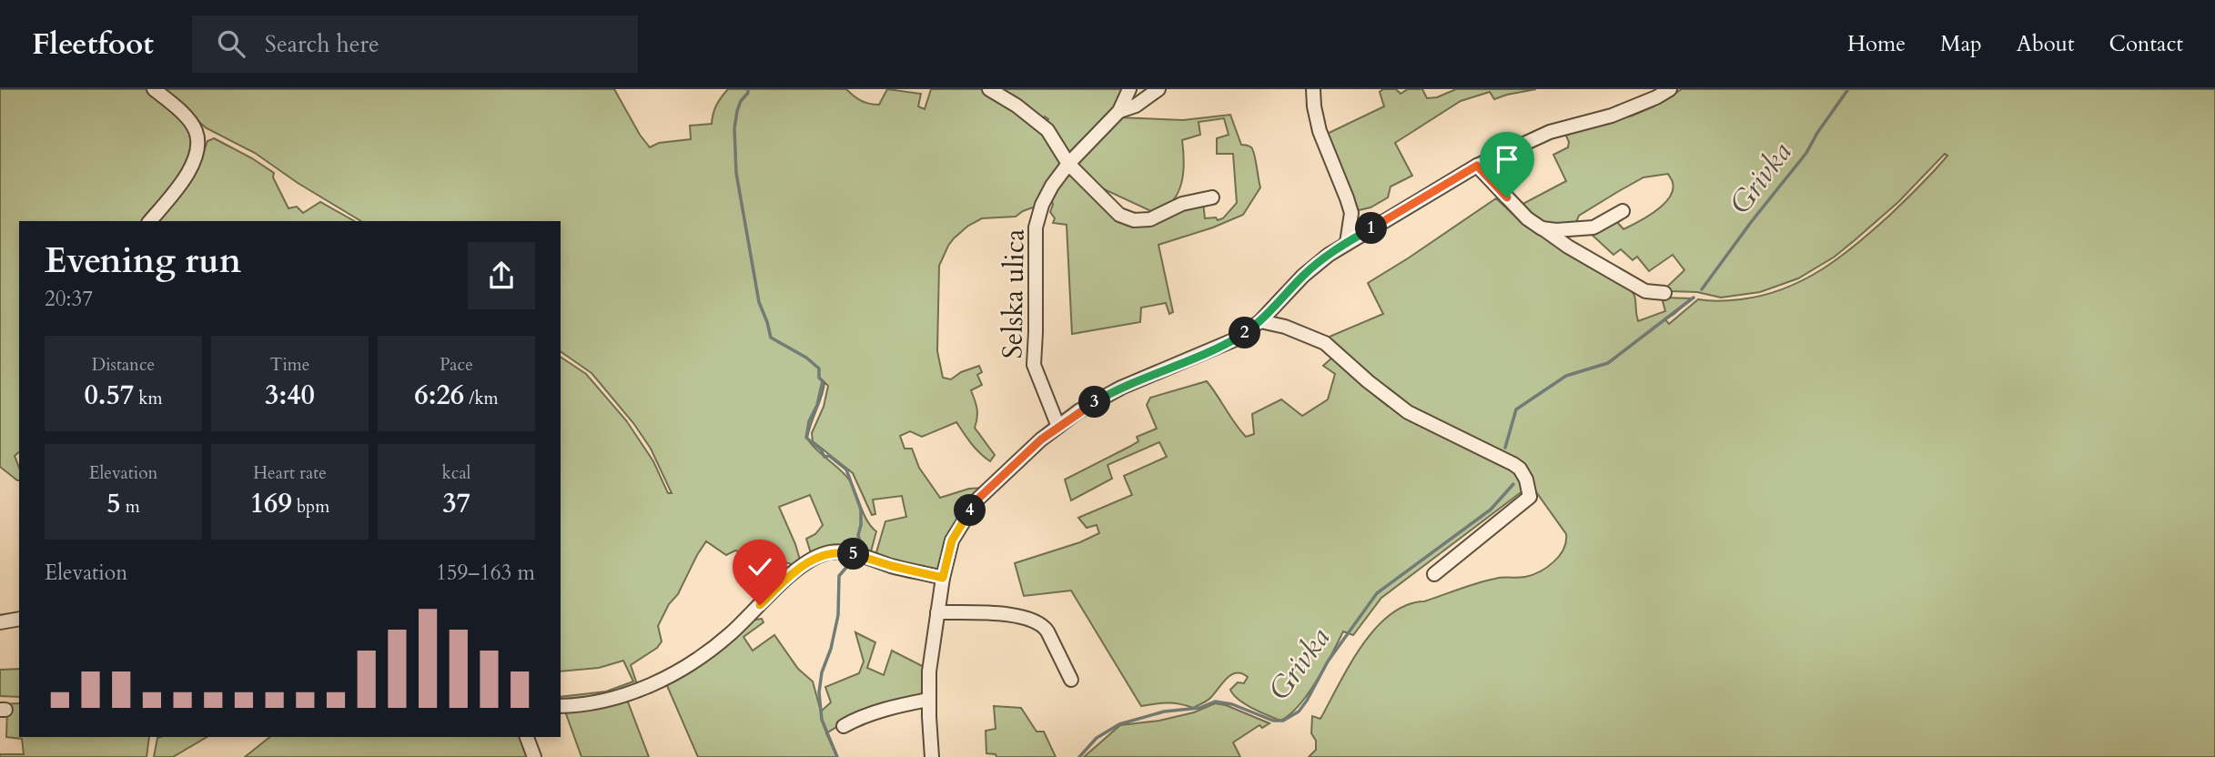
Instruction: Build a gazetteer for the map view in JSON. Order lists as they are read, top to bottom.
{
  "streets": {
    "street": ["Selska ulica"]
  },
  "water": ["Grivka"],
  "page": {
    "header": "Fleetfoot",
    "search": "Search here",
    "nav": [
      "Home",
      "Map",
      "About",
      "Contact"
    ],
    "pins": [
      "1",
      "2",
      "3",
      "4",
      "5"
    ],
    "heading": ["Evening run", "20:37"],
    "stats": [
      ["Distance", "0.57 km"],
      ["Time", "3:40"],
      ["Pace", "6:26 /km"],
      ["Elevation", "5 m"],
      ["Heart rate", "169 bpm"],
      ["kcal", "37"]
    ],
    "chart": ["Elevation", "159–163 m"]
  }
}
